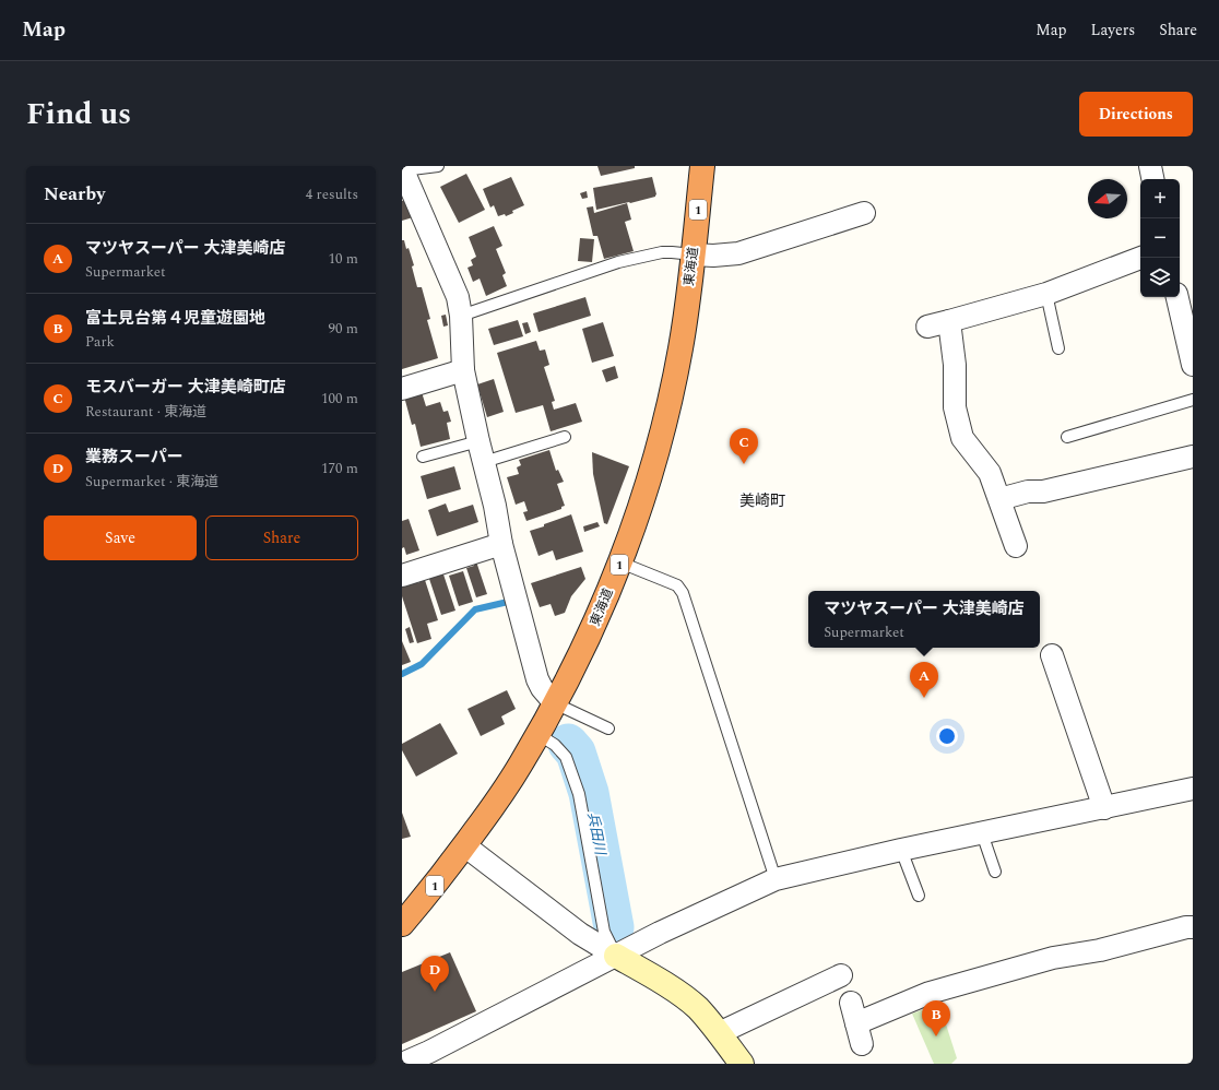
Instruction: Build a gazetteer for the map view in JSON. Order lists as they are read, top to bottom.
{
  "streets": {
    "highway": ["1", "東海道"]
  },
  "districts": ["美崎町"],
  "water": ["兵田川"],
  "north": "left",
  "page": {
    "header": "Map",
    "nav": ["Map", "Layers", "Share"],
    "title": "Find us",
    "buttons": [
      "Directions",
      ["Save", "Share"]
    ],
    "heading": ["Nearby", "4 results"],
    "map_buttons": ["+", "−"],
    "list": [
      {
        "mark": "A",
        "name": "マツヤスーパー 大津美崎店",
        "note": "Supermarket",
        "value": "10 m"
      },
      {
        "mark": "B",
        "name": "富士見台第４児童遊園地",
        "note": "Park",
        "value": "90 m"
      },
      {
        "mark": "C",
        "name": "モスバーガー 大津美崎町店",
        "note": "Restaurant · 東海道",
        "value": "100 m"
      },
      {
        "mark": "D",
        "name": "業務スーパー",
        "note": "Supermarket · 東海道",
        "value": "170 m"
      }
    ],
    "pins": [
      "C",
      "A",
      "D",
      "B"
    ],
    "popup": ["マツヤスーパー 大津美崎店", "Supermarket"]
  }
}
